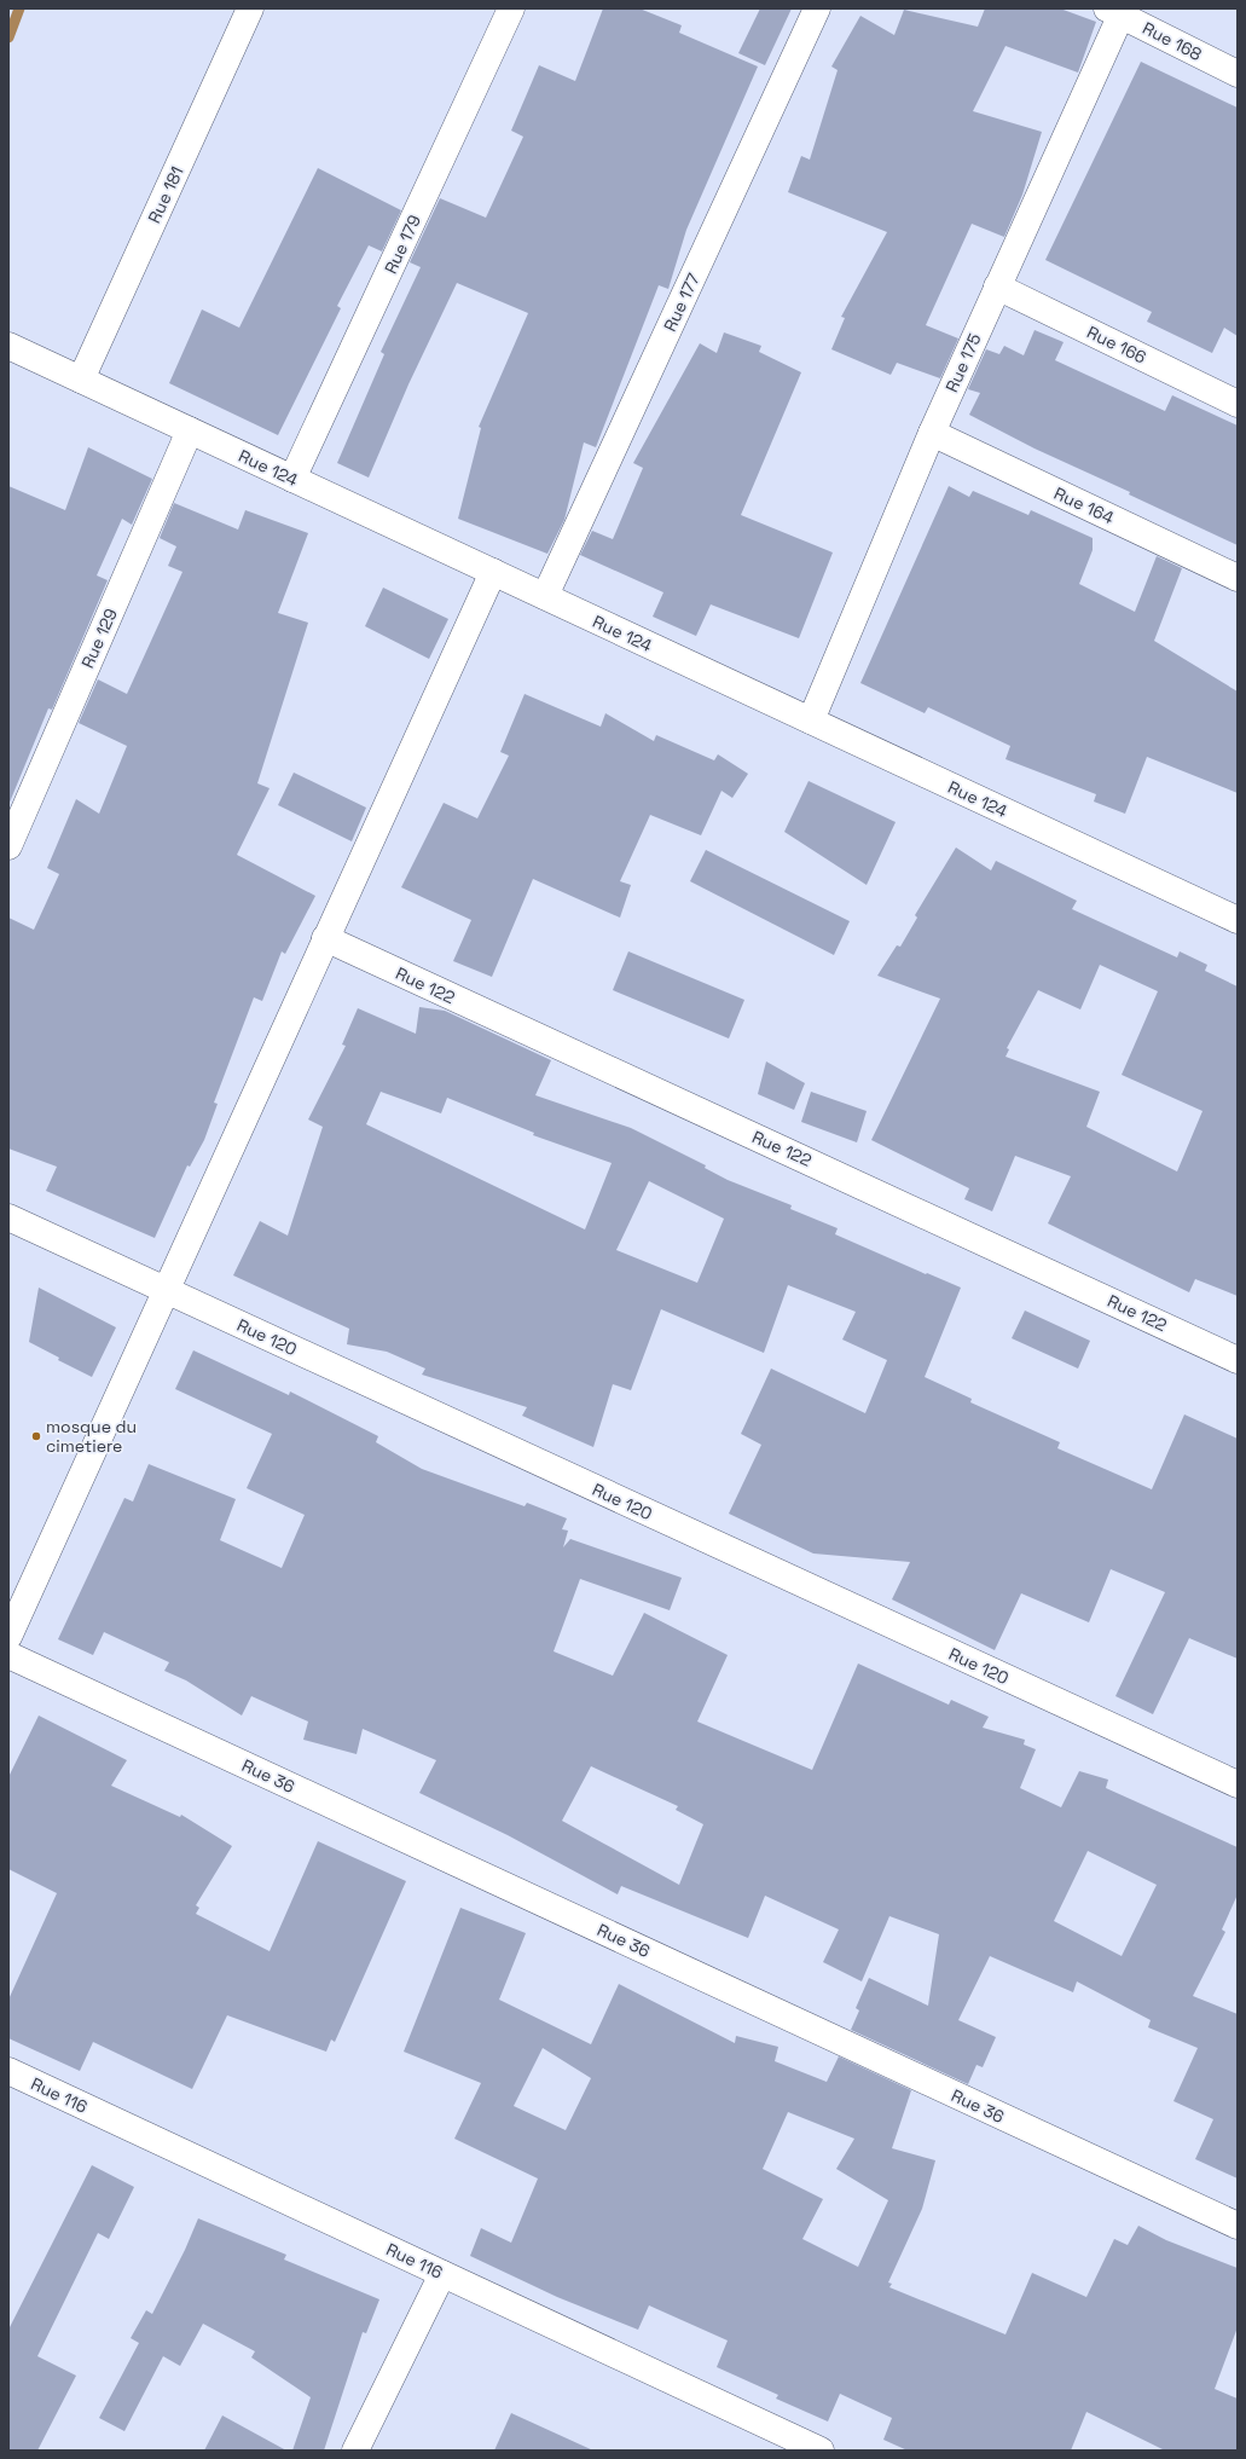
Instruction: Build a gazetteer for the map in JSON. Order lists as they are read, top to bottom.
{
  "streets": {
    "street": [
      "Rue 168",
      "Rue 181",
      "Rue 179",
      "Rue 177",
      "Rue 166",
      "Rue 175",
      "Rue 124",
      "Rue 164",
      "Rue 129",
      "Rue 122",
      "Rue 120",
      "Rue 36",
      "Rue 116"
    ]
  },
  "crossings": [
    ["Rue 168", "Rue 175"],
    ["Rue 181", "Rue 124"],
    ["Rue 179", "Rue 124"],
    ["Rue 177", "Rue 124"],
    ["Rue 166", "Rue 175"],
    ["Rue 175", "Rue 124"],
    ["Rue 175", "Rue 164"],
    ["Rue 124", "Rue 129"]
  ],
  "places": ["mosque du cimetiere"]
}
